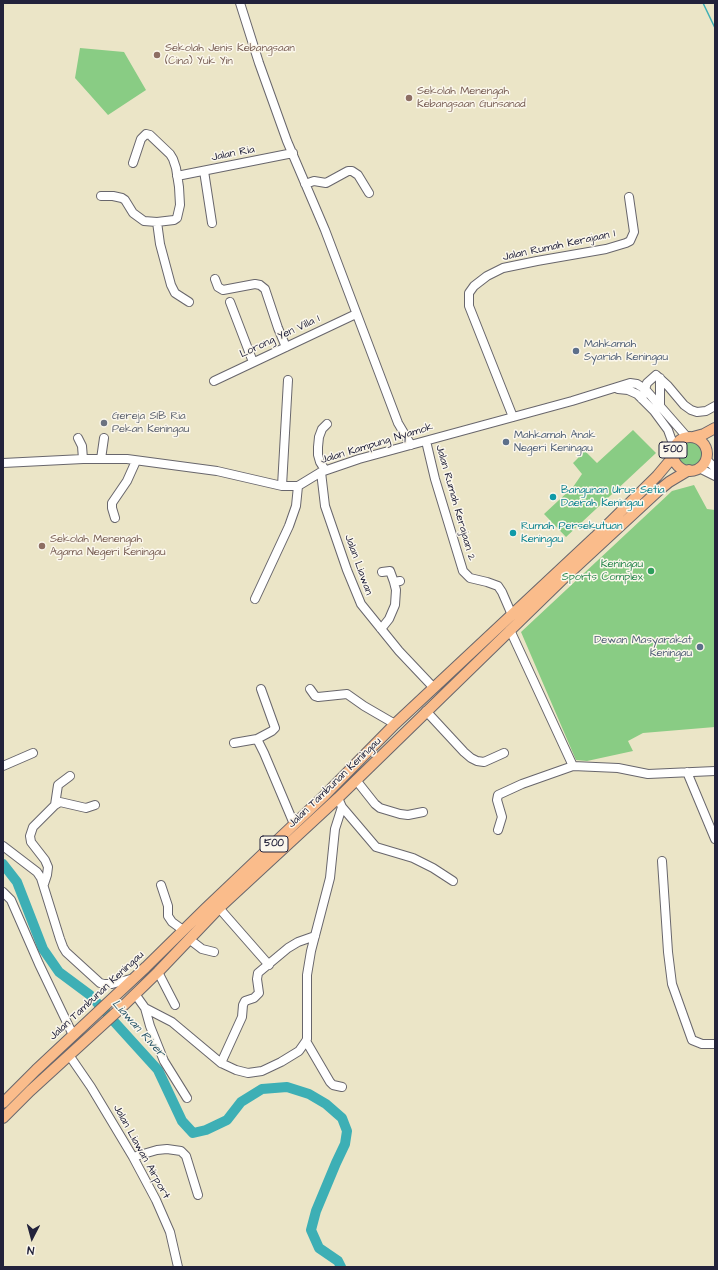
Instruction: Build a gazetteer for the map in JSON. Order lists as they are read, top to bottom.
{
  "streets": {
    "main road": ["500", "Jalan Tambunan Keningau"],
    "street": [
      "Jalan Ria",
      "Jalan Rumah Kerajaan 1",
      "Lorong Yen Villa 1",
      "Jalan Kampung Nyamok",
      "Jalan Rumah Kerajaan 2",
      "Jalan Liawan",
      "Jalan Liawan Airport"
    ]
  },
  "crossings": [
    ["Jalan Rumah Kerajaan 1", "Jalan Kampung Nyamok"],
    ["Jalan Kampung Nyamok", "500"],
    ["Jalan Kampung Nyamok", "Jalan Rumah Kerajaan 2"],
    ["Jalan Kampung Nyamok", "Jalan Liawan"],
    ["Jalan Kampung Nyamok", "Jalan Tambunan Keningau"],
    ["500", "Jalan Tambunan Keningau"],
    ["Jalan Rumah Kerajaan 2", "Jalan Tambunan Keningau"],
    ["Jalan Liawan", "Jalan Tambunan Keningau"],
    ["Jalan Tambunan Keningau", "Jalan Liawan Airport"]
  ],
  "water": ["Liawan River"],
  "places": [
    "Sekolah Jenis Kebangsaan (Cina) Yuk Yin",
    "Sekolah Menengah Kebangsaan Gunsanad",
    "Mahkamah Syariah Keningau",
    "Gereja SIB Ria Pekan Keningau",
    "Mahkamah Anak Negeri Keningau",
    "Bangunan Urus Setia Daerah Keningau",
    "Rumah Persekutuan Keningau",
    "Sekolah Menengah Agama Negeri Keningau",
    "Keningau Sports Complex",
    "Dewan Masyarakat Keningau"
  ],
  "north": "bottom"
}
